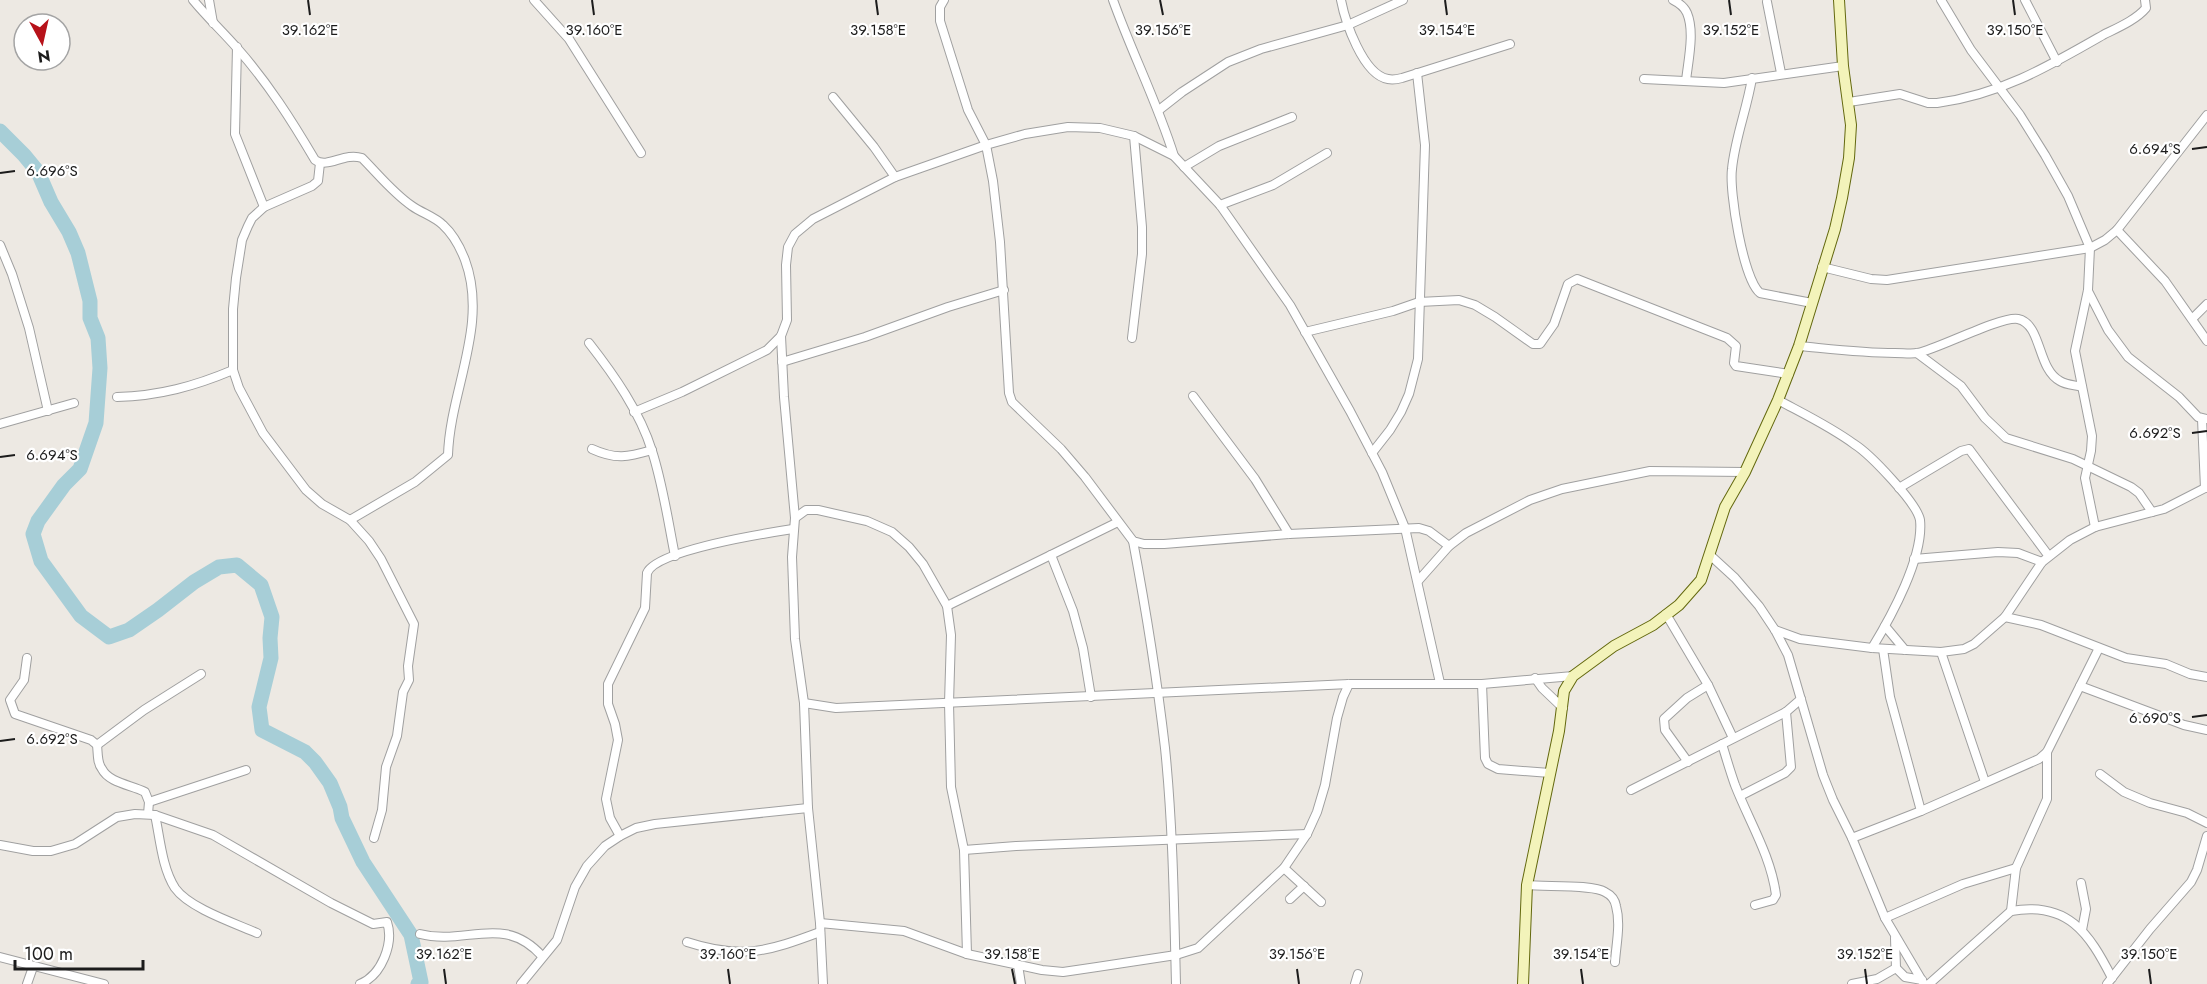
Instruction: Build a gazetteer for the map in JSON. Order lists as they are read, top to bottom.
{
  "scale_bar": "100 m",
  "north": "bottom",
  "coordinates": [
    "39.162°E",
    "39.160°E",
    "39.158°E",
    "39.156°E",
    "39.154°E",
    "39.152°E",
    "39.150°E",
    "6.694°S",
    "6.696°S",
    "6.692°S",
    "6.690°S"
  ]
}
